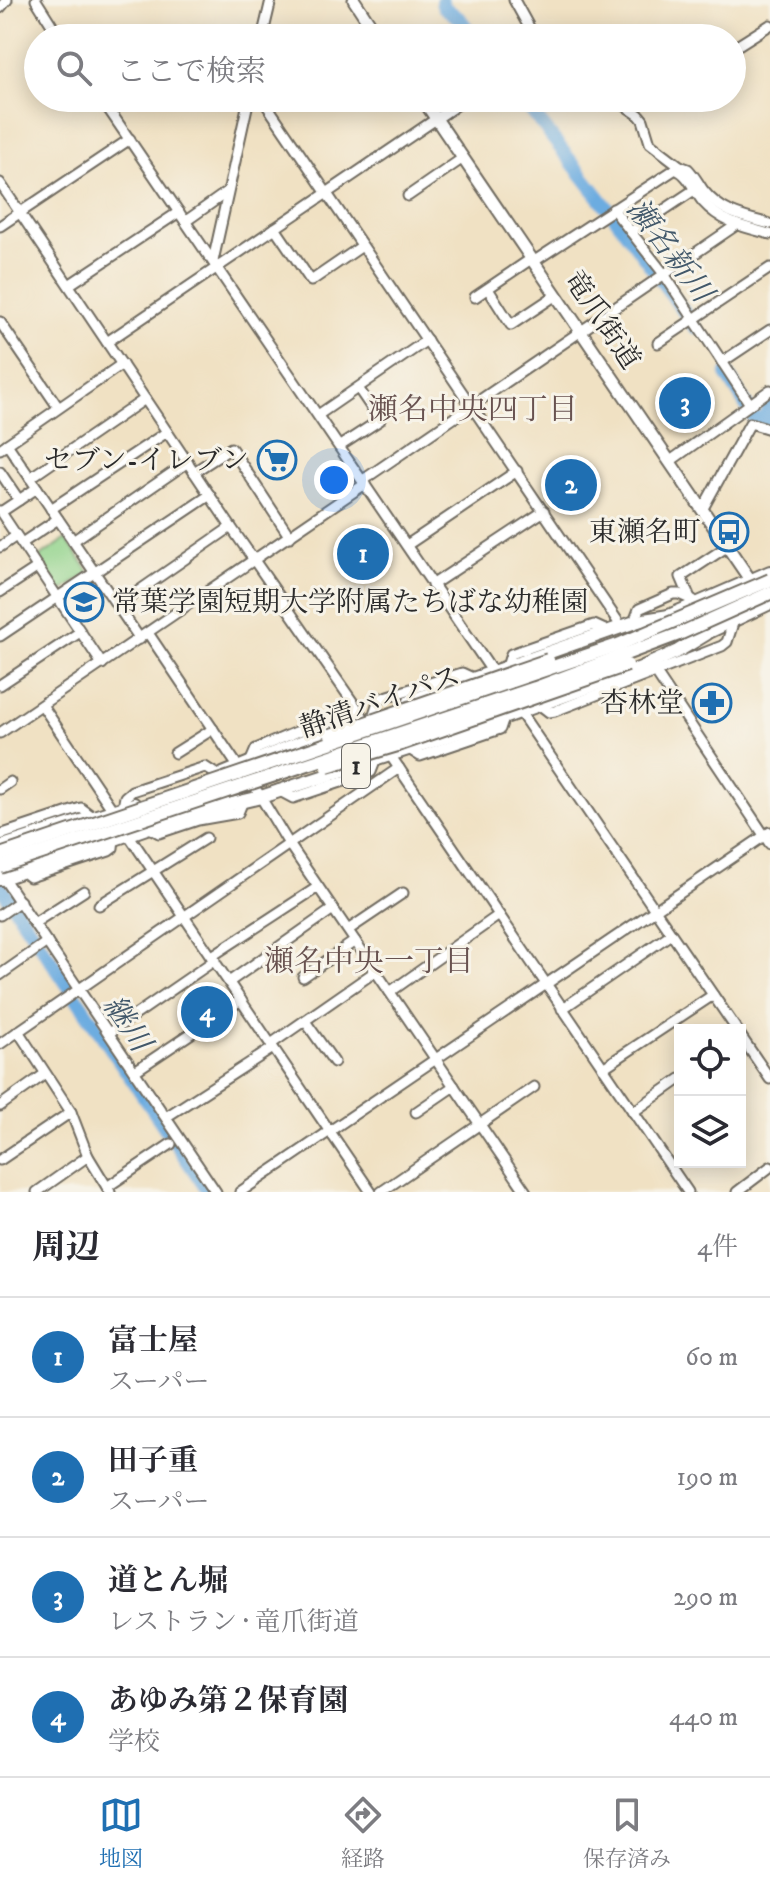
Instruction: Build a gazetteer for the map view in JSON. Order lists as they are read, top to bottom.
{
  "streets": {
    "highway": ["静清バイパス", "1"],
    "main road": ["竜爪街道"]
  },
  "crossings": [
    ["竜爪街道", "静清バイパス"],
    ["竜爪街道", "1"],
    ["静清バイパス", "1"]
  ],
  "districts": ["瀬名中央四丁目", "瀬名中央一丁目"],
  "water": ["瀬名新川", "継川"],
  "places": {
    "supermarket": ["セブン-イレブン"],
    "bus stop": ["東瀬名町"],
    "school or university": ["常葉学園短期大学附属たちばな幼稚園"],
    "pharmacy": ["杏林堂"]
  },
  "page": {
    "search": "ここで検索",
    "pins": [
      "3",
      "2",
      "1",
      "4"
    ],
    "heading": ["周辺", "4件"],
    "list": [
      {
        "mark": "1",
        "name": "富士屋",
        "note": "スーパー",
        "value": "60 m"
      },
      {
        "mark": "2",
        "name": "田子重",
        "note": "スーパー",
        "value": "190 m"
      },
      {
        "mark": "3",
        "name": "道とん堀",
        "note": "レストラン · 竜爪街道",
        "value": "290 m"
      },
      {
        "mark": "4",
        "name": "あゆみ第２保育園",
        "note": "学校",
        "value": "440 m"
      }
    ],
    "nav": ["地図", "経路", "保存済み"]
  }
}
